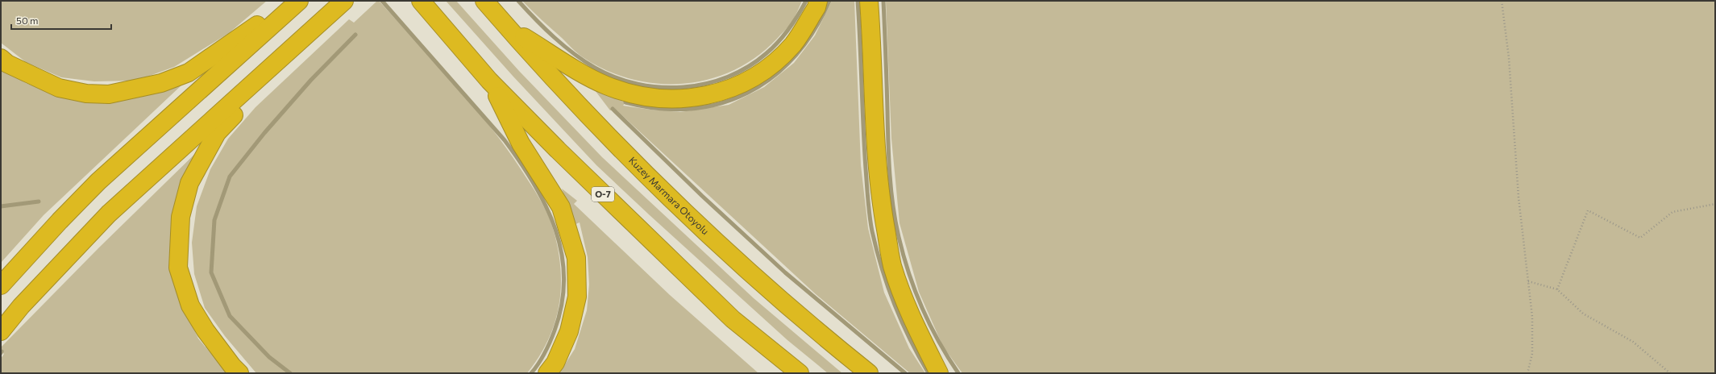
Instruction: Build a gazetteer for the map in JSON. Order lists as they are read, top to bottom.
{
  "streets": {
    "highway": ["O-7", "Kuzey Marmara Otoyolu"]
  },
  "scale_bar": "50 m"
}
